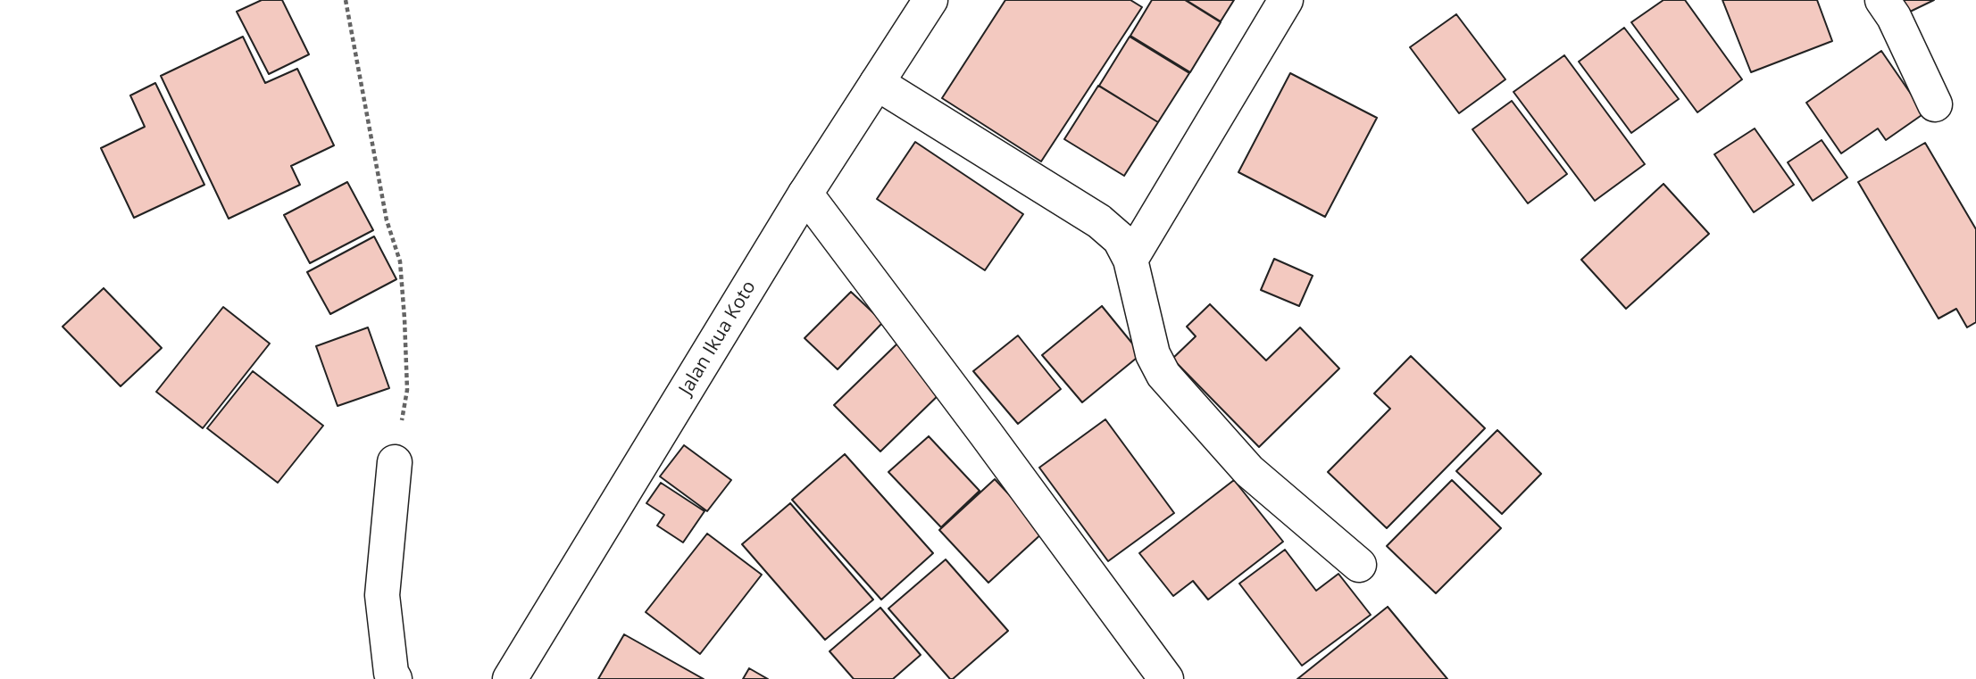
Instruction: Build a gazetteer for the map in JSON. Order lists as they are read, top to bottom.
{
  "streets": {
    "street": ["Jalan Ikua Koto"]
  }
}
